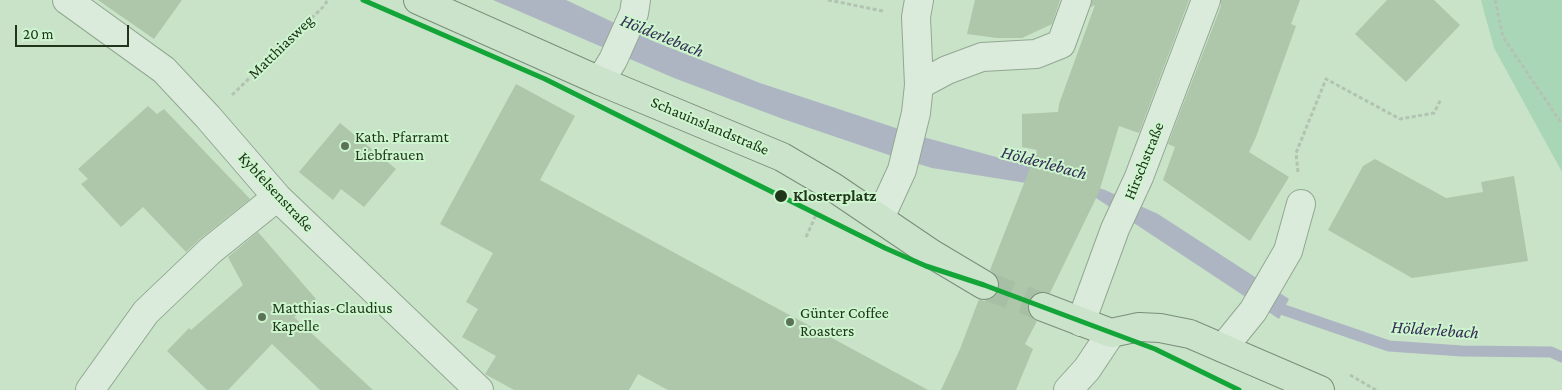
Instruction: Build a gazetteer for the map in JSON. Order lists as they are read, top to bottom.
{
  "streets": {
    "main road": ["Schauinslandstraße"],
    "street": ["Hirschstraße", "Kybfelsenstraße"],
    "path": ["Matthiasweg"]
  },
  "water": ["Hölderlebach"],
  "places": [
    "Kath. Pfarramt Liebfrauen",
    "Klosterplatz",
    "Matthias-Claudius Kapelle",
    "Günter Coffee Roasters"
  ],
  "scale_bar": "20 m"
}
